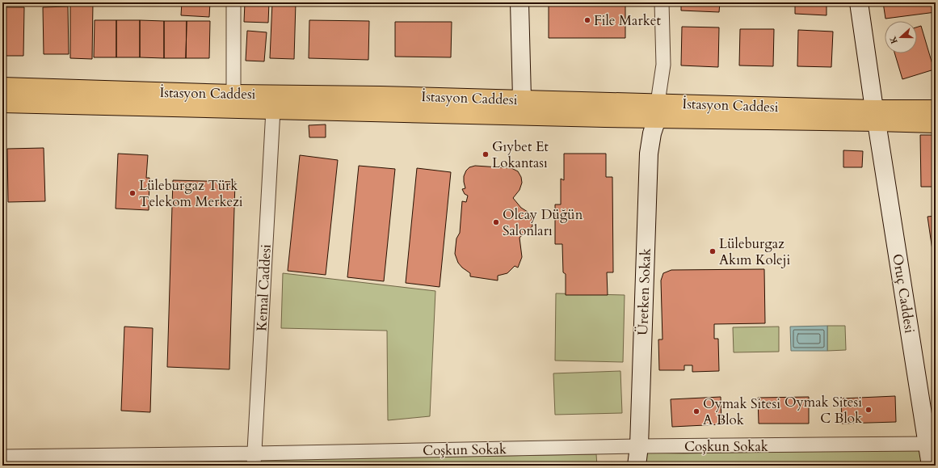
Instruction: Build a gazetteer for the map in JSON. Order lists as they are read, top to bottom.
{
  "streets": {
    "main road": ["İstasyon Caddesi"],
    "street": [
      "Kemal Caddesi",
      "Üretken Sokak",
      "Oruç Caddesi",
      "Coşkun Sokak"
    ]
  },
  "crossings": [
    ["İstasyon Caddesi", "Kemal Caddesi"],
    ["İstasyon Caddesi", "Üretken Sokak"],
    ["İstasyon Caddesi", "Oruç Caddesi"],
    ["Kemal Caddesi", "Coşkun Sokak"],
    ["Üretken Sokak", "Coşkun Sokak"],
    ["Oruç Caddesi", "Coşkun Sokak"]
  ],
  "places": [
    "File Market",
    "Gıybet Et Lokantası",
    "Lüleburgaz Türk Telekom Merkezi",
    "Olcay Düğün Salonları",
    "Lüleburgaz Akım Koleji",
    "Oymak Sitesi C Blok",
    "Oymak Sitesi A Blok"
  ],
  "north": "left"
}
